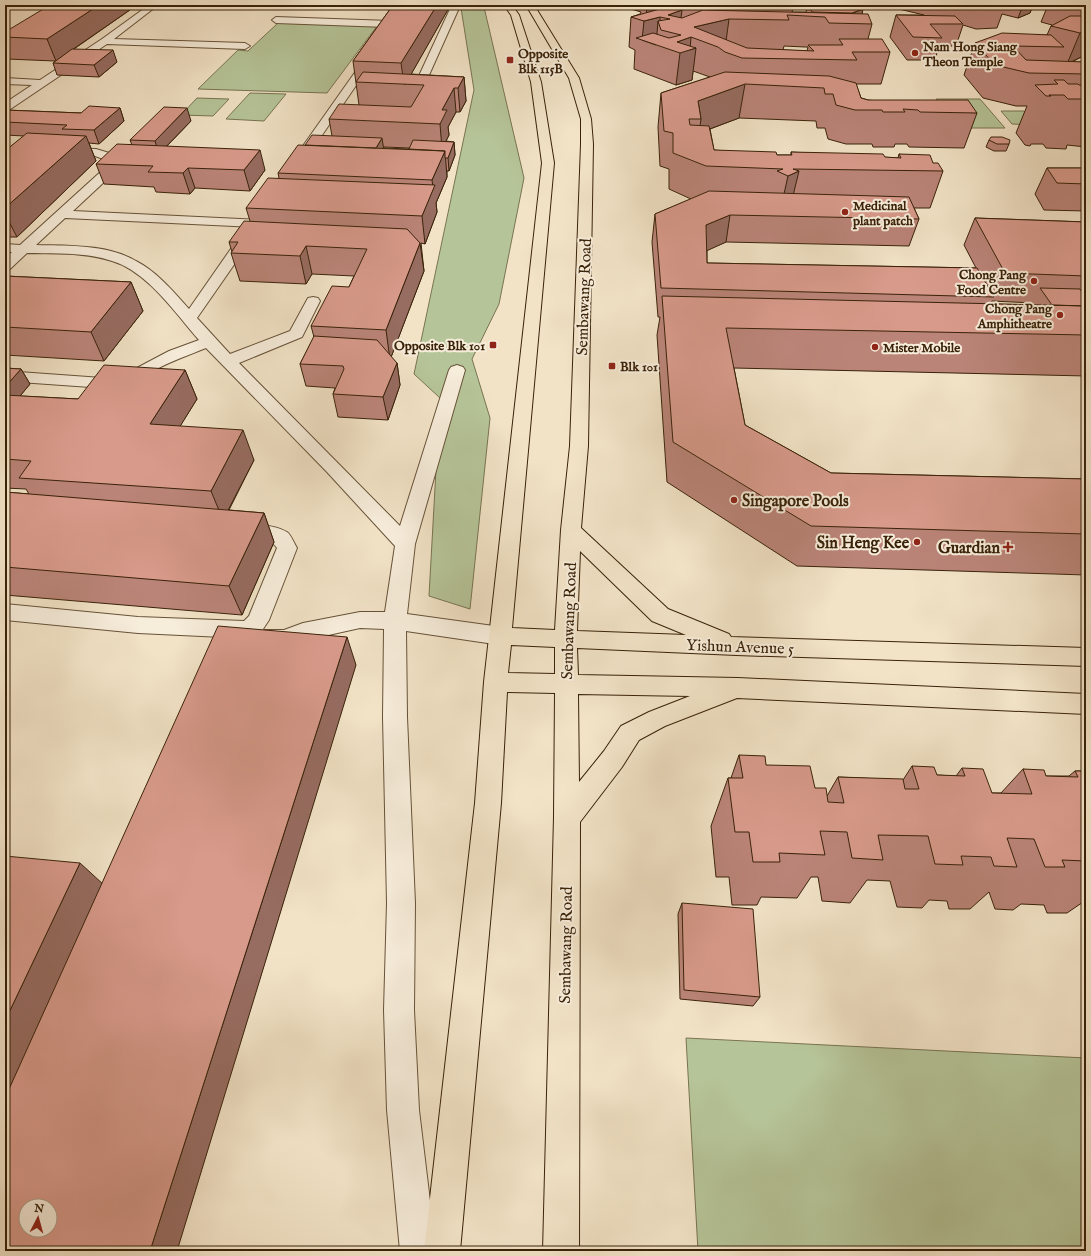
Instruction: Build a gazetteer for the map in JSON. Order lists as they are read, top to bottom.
{
  "streets": {
    "main road": ["Sembawang Road", "Yishun Avenue 5"]
  },
  "crossings": [
    ["Sembawang Road", "Yishun Avenue 5"]
  ],
  "places": {
    "other": [
      "Nam Hong Siang Theon Temple",
      "Medicinal plant patch",
      "Chong Pang Food Centre",
      "Chong Pang Amphitheatre",
      "Mister Mobile",
      "Singapore Pools",
      "Sin Heng Kee"
    ],
    "transit": ["Opposite Blk 115B", "Opposite Blk 101", "Blk 101"],
    "health": ["Guardian"]
  },
  "north": "top"
}
